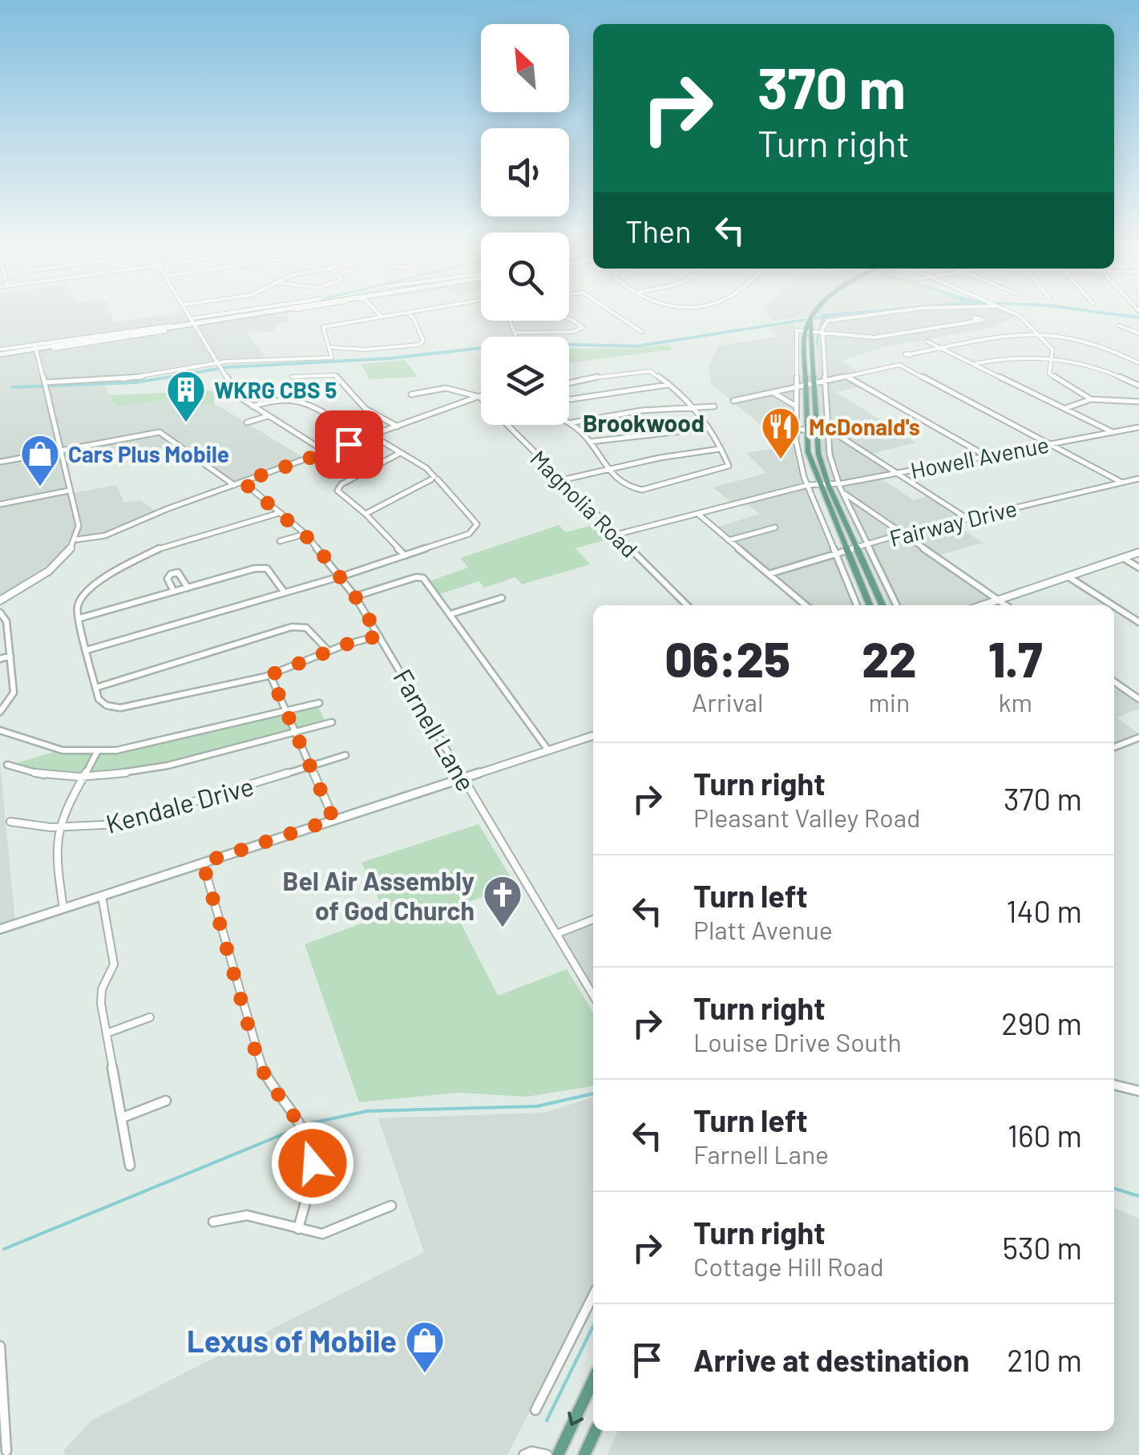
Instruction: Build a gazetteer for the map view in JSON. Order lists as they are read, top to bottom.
{
  "streets": {
    "street": [
      "Howell Avenue",
      "Magnolia Road",
      "Fairway Drive",
      "Farnell Lane",
      "Kendale Drive"
    ]
  },
  "crossings": [
    ["Howell Avenue", "Magnolia Road"]
  ],
  "districts": ["Brookwood"],
  "places": {
    "building": ["WKRG CBS 5"],
    "restaurant": ["McDonald's"],
    "shop": ["Cars Plus Mobile", "Lexus of Mobile"],
    "church": ["Bel Air Assembly of God Church"]
  },
  "north": "top left",
  "page": {
    "turn": ["370 m", "Turn right"],
    "then": "Then",
    "eta": [
      "06:25",
      "Arrival",
      "22",
      "min",
      "1.7",
      "km"
    ],
    "list": [
      {
        "name": "Turn right",
        "note": "Pleasant Valley Road",
        "value": "370 m"
      },
      {
        "name": "Turn left",
        "note": "Platt Avenue",
        "value": "140 m"
      },
      {
        "name": "Turn right",
        "note": "Louise Drive South",
        "value": "290 m"
      },
      {
        "name": "Turn left",
        "note": "Farnell Lane",
        "value": "160 m"
      },
      {
        "name": "Turn right",
        "note": "Cottage Hill Road",
        "value": "530 m"
      },
      {
        "name": "Arrive at destination",
        "value": "210 m"
      }
    ]
  }
}
